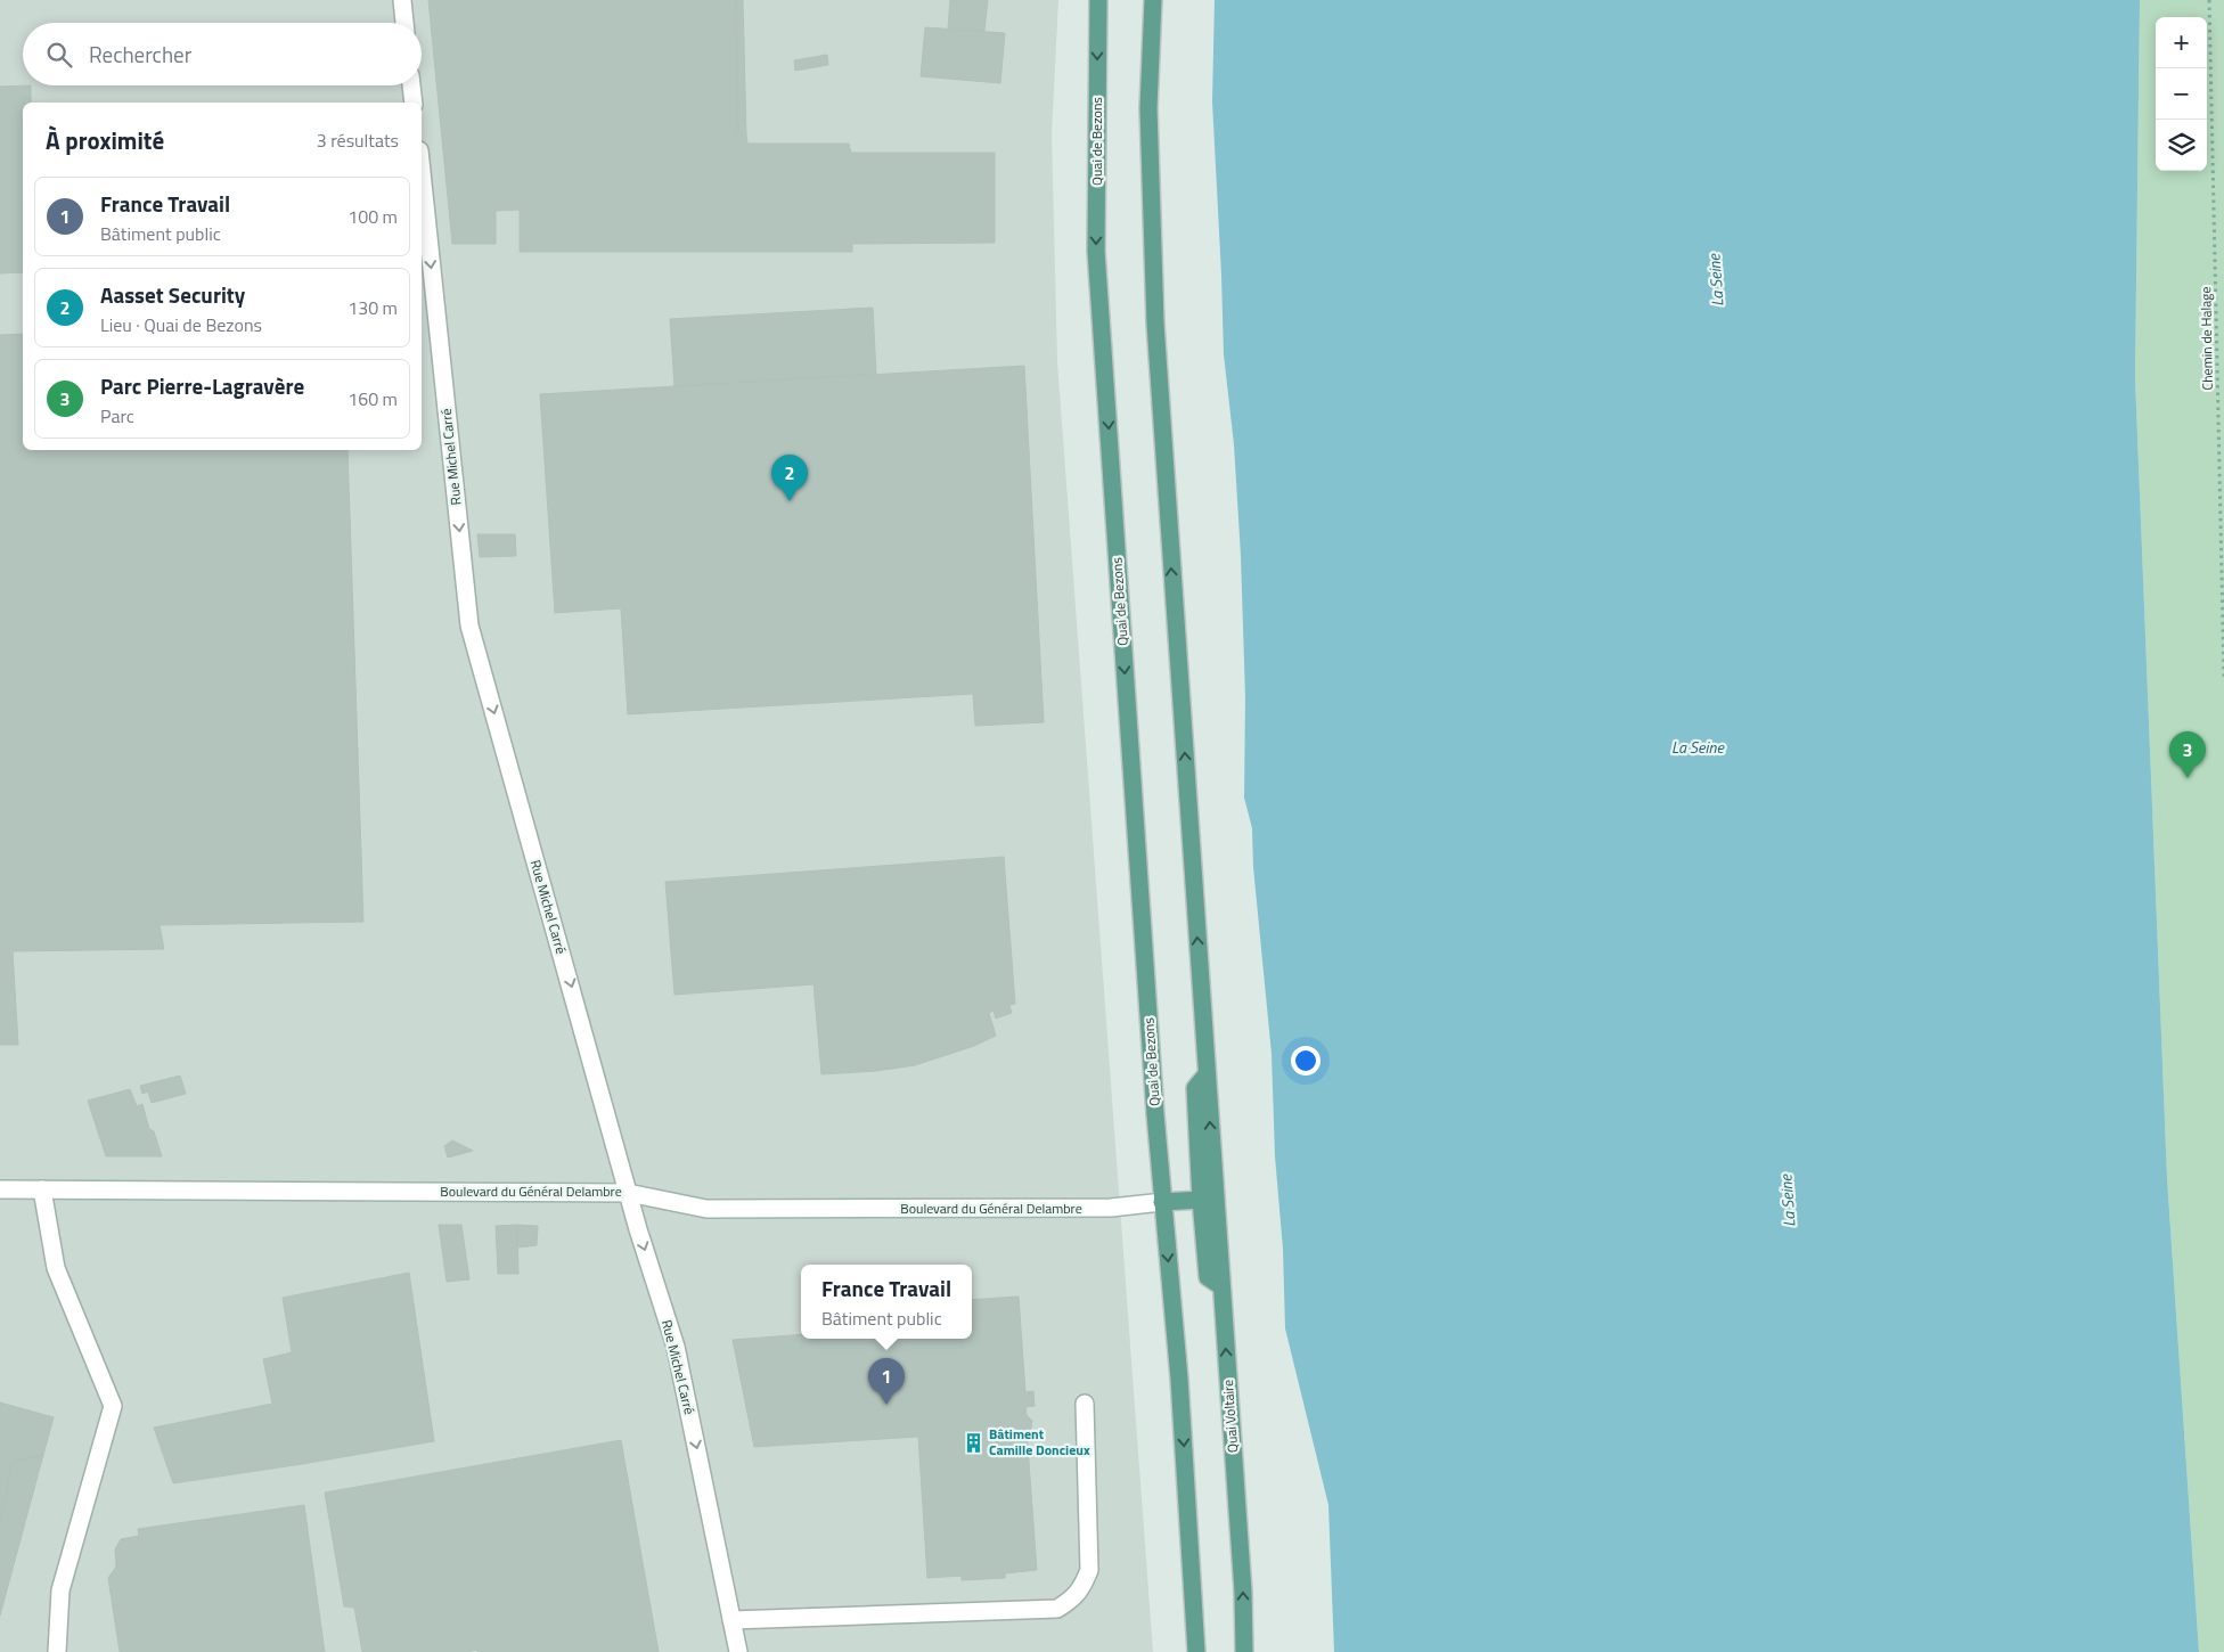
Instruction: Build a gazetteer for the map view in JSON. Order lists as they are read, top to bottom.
{
  "streets": {
    "main road": ["Quai de Bezons", "Quai Voltaire"],
    "street": ["Rue Michel Carré", "Boulevard du Général Delambre"],
    "path": ["Chemin de Halage"]
  },
  "crossings": [
    ["Quai de Bezons", "Boulevard du Général Delambre"],
    ["Rue Michel Carré", "Boulevard du Général Delambre"]
  ],
  "one_way": ["Rue Michel Carré"],
  "water": ["La Seine"],
  "places": {
    "building": ["Bâtiment Camille Doncieux"]
  },
  "page": {
    "map_buttons": ["+", "−"],
    "search": "Rechercher",
    "heading": ["À proximité", "3 résultats"],
    "list": [
      {
        "mark": "1",
        "name": "France Travail",
        "note": "Bâtiment public",
        "value": "100 m"
      },
      {
        "mark": "2",
        "name": "Aasset Security",
        "note": "Lieu · Quai de Bezons",
        "value": "130 m"
      },
      {
        "mark": "3",
        "name": "Parc Pierre-Lagravère",
        "note": "Parc",
        "value": "160 m"
      }
    ],
    "pins": ["2", "3", "1"],
    "popup": ["France Travail", "Bâtiment public"]
  }
}
